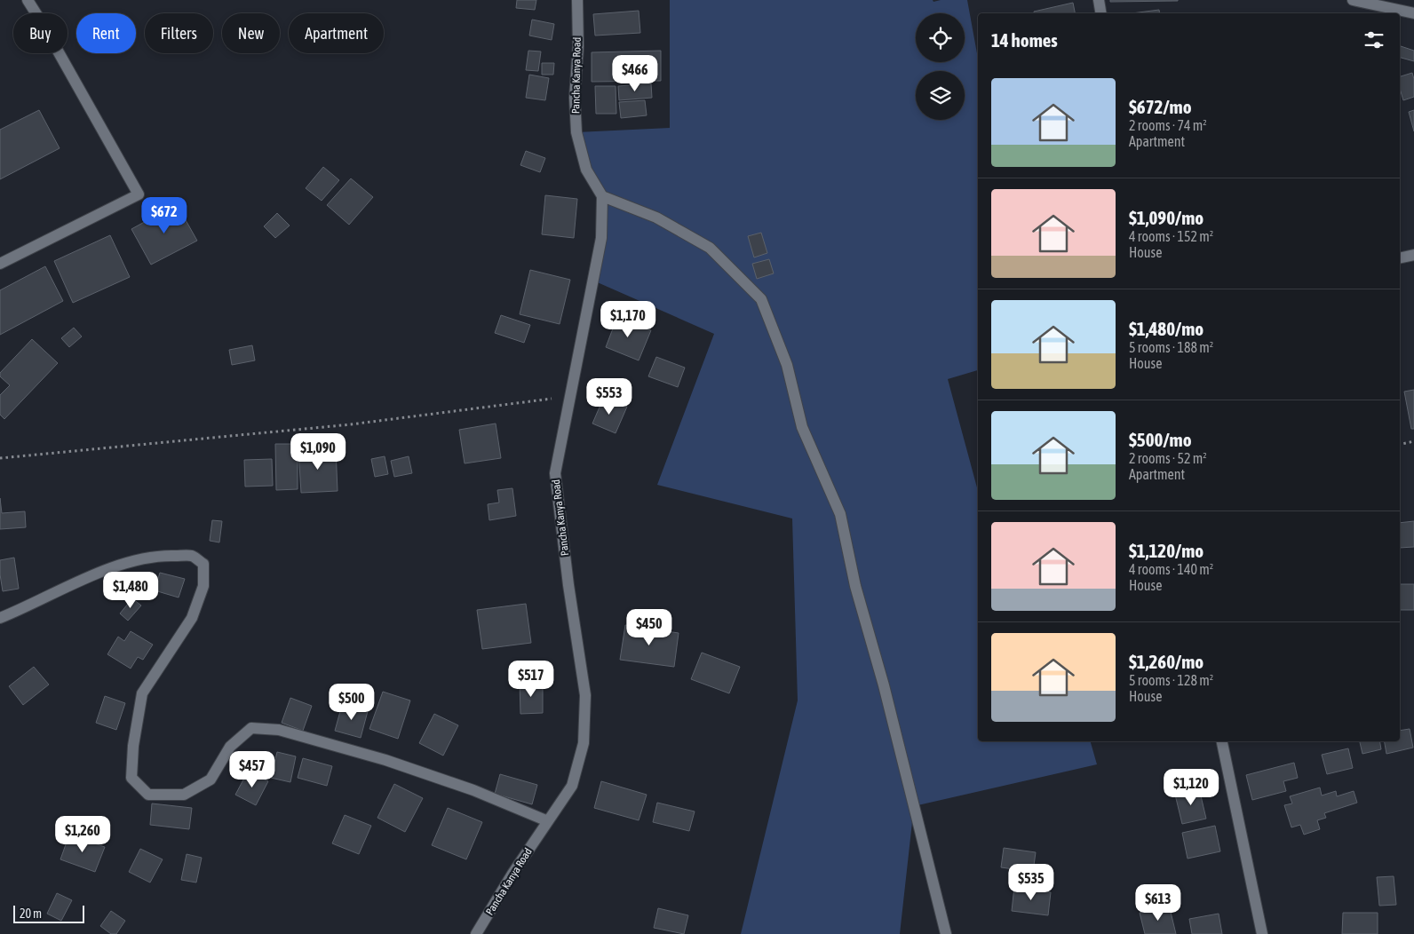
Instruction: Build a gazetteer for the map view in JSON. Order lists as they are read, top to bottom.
{
  "streets": {
    "street": ["Pancha Kanya Road"]
  },
  "scale_bar": "20 m",
  "page": {
    "chip": [
      "Buy",
      "Rent",
      "Filters",
      "New",
      "Apartment"
    ],
    "heading": "14 homes",
    "price": [
      "$466",
      "$672",
      "$1,170",
      "$553",
      "$1,090",
      "$1,480",
      "$450",
      "$517",
      "$500",
      "$457",
      "$1,120",
      "$1,260",
      "$535",
      "$613"
    ],
    "list": [
      {
        "name": "$672/mo",
        "note": "2 rooms · 74 m² · Apartment"
      },
      {
        "name": "$1,090/mo",
        "note": "4 rooms · 152 m² · House"
      },
      {
        "name": "$1,480/mo",
        "note": "5 rooms · 188 m² · House"
      },
      {
        "name": "$500/mo",
        "note": "2 rooms · 52 m² · Apartment"
      },
      {
        "name": "$1,120/mo",
        "note": "4 rooms · 140 m² · House"
      },
      {
        "name": "$1,260/mo",
        "note": "5 rooms · 128 m² · House"
      }
    ],
    "scale": "20 m"
  }
}
